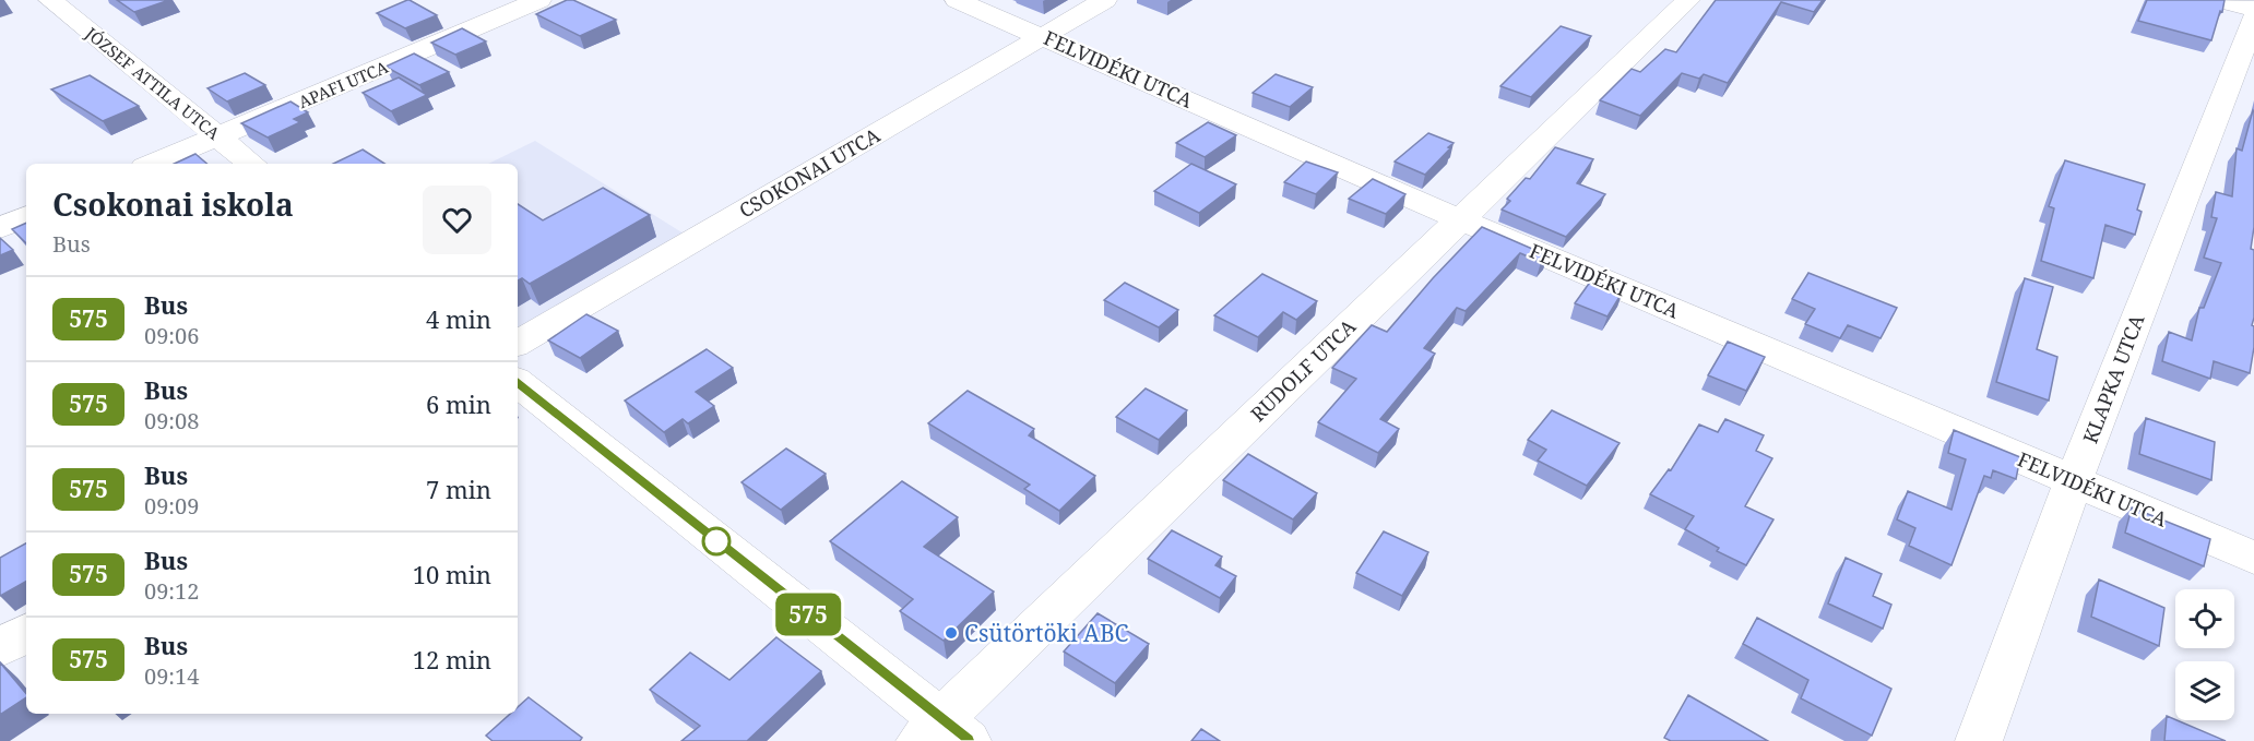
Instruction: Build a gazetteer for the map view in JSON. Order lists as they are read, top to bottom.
{
  "streets": {
    "street": [
      "FELVIDÉKI UTCA",
      "JÓZSEF ATTILA UTCA",
      "APAFI UTCA",
      "CSOKONAI UTCA",
      "RUDOLF UTCA",
      "KLAPKA UTCA"
    ]
  },
  "crossings": [
    ["FELVIDÉKI UTCA", "CSOKONAI UTCA"],
    ["FELVIDÉKI UTCA", "RUDOLF UTCA"],
    ["FELVIDÉKI UTCA", "KLAPKA UTCA"],
    ["JÓZSEF ATTILA UTCA", "APAFI UTCA"]
  ],
  "places": ["Csütörtöki ABC"],
  "lines": ["bus line 575"],
  "page": {
    "on_map": "575",
    "heading": ["Csokonai iskola", "Bus"],
    "list": [
      {
        "mark": "575",
        "name": "Bus",
        "note": "09:06",
        "value": "4 min"
      },
      {
        "mark": "575",
        "name": "Bus",
        "note": "09:08",
        "value": "6 min"
      },
      {
        "mark": "575",
        "name": "Bus",
        "note": "09:09",
        "value": "7 min"
      },
      {
        "mark": "575",
        "name": "Bus",
        "note": "09:12",
        "value": "10 min"
      },
      {
        "mark": "575",
        "name": "Bus",
        "note": "09:14",
        "value": "12 min"
      }
    ]
  }
}
